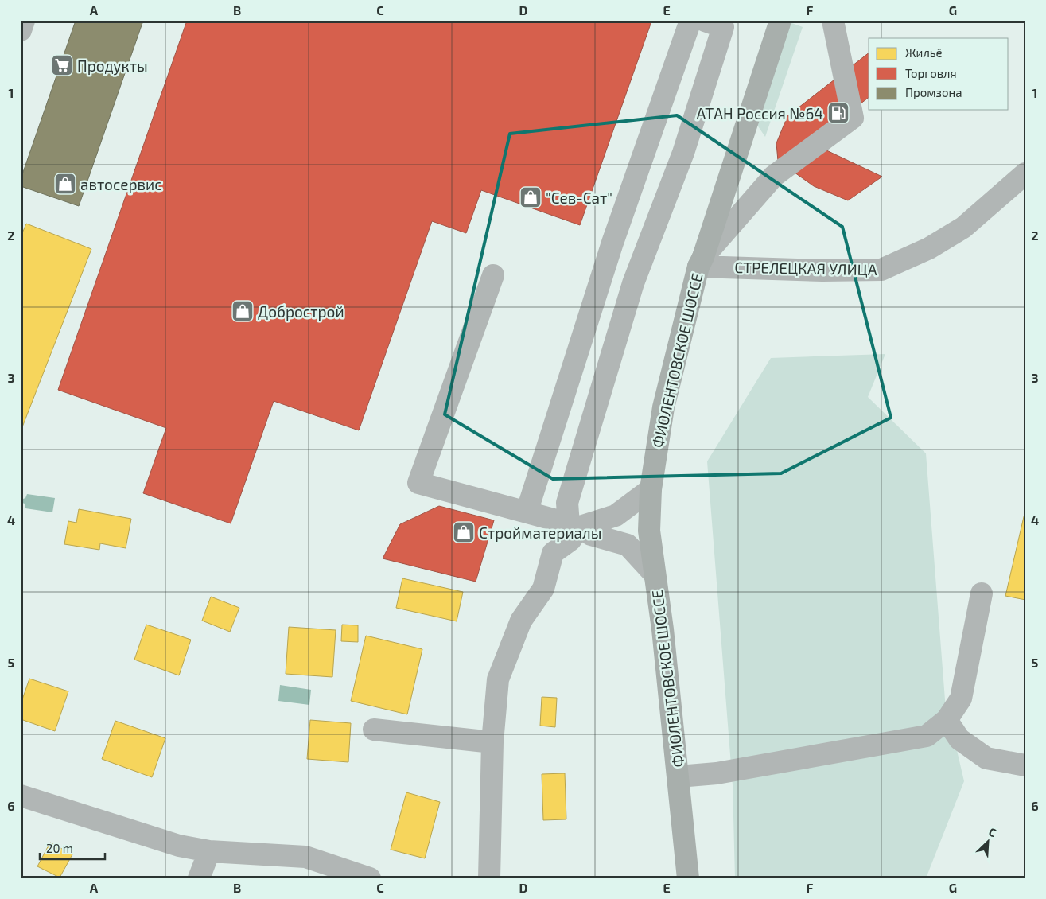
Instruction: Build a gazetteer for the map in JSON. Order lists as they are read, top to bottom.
{
  "streets": {
    "main road": ["ФИОЛЕНТОВСКОЕ ШОССЕ"],
    "street": ["СТРЕЛЕЦКАЯ УЛИЦА"]
  },
  "crossings": [
    ["СТРЕЛЕЦКАЯ УЛИЦА", "ФИОЛЕНТОВСКОЕ ШОССЕ"]
  ],
  "places": {
    "supermarket": ["Продукты"],
    "fuel station": ["АТАН Россия №64"],
    "shop": [
      "автосервис",
      "\"Сев-Сат\"",
      "Добрострой",
      "Стройматериалы"
    ]
  },
  "legend": ["Жильё", "Торговля", "Промзона"],
  "scale_bar": "20 m",
  "north": "top right",
  "grid": {
    "columns": [
      "A",
      "B",
      "C",
      "D",
      "E",
      "F",
      "G"
    ],
    "rows": [
      "1",
      "2",
      "3",
      "4",
      "5",
      "6"
    ]
  }
}
